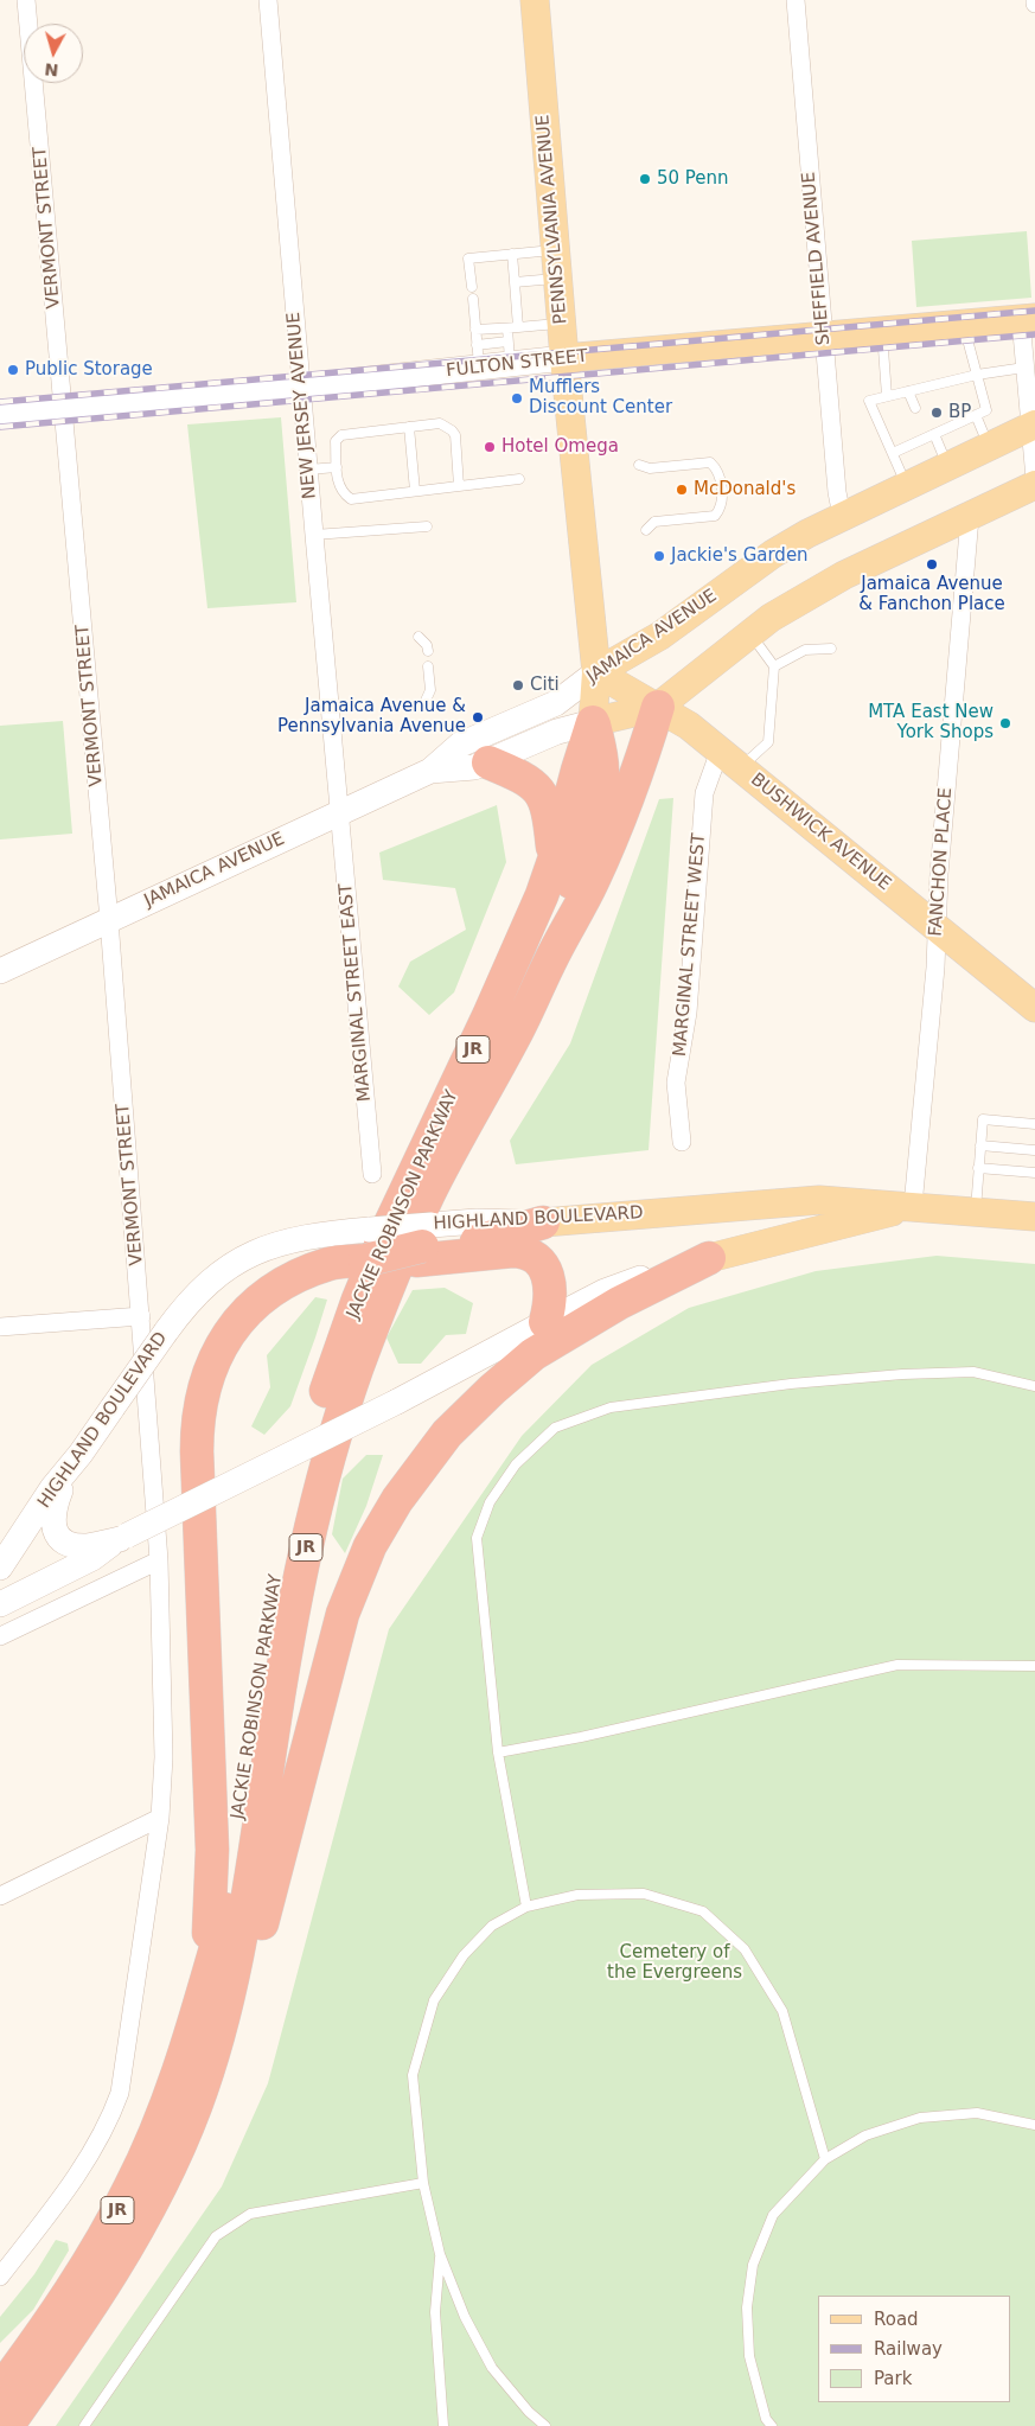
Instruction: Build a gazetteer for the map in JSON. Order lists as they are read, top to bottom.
{
  "streets": {
    "highway": ["JR", "JACKIE ROBINSON PARKWAY"],
    "main road": [
      "PENNSYLVANIA AVENUE",
      "FULTON STREET",
      "JAMAICA AVENUE",
      "BUSHWICK AVENUE",
      "HIGHLAND BOULEVARD"
    ],
    "street": [
      "VERMONT STREET",
      "SHEFFIELD AVENUE",
      "NEW JERSEY AVENUE",
      "FANCHON PLACE",
      "MARGINAL STREET WEST",
      "MARGINAL STREET EAST"
    ]
  },
  "crossings": [
    ["PENNSYLVANIA AVENUE", "FULTON STREET"],
    ["PENNSYLVANIA AVENUE", "JAMAICA AVENUE"],
    ["PENNSYLVANIA AVENUE", "BUSHWICK AVENUE"],
    ["PENNSYLVANIA AVENUE", "JACKIE ROBINSON PARKWAY"],
    ["VERMONT STREET", "FULTON STREET"],
    ["VERMONT STREET", "JAMAICA AVENUE"],
    ["SHEFFIELD AVENUE", "FULTON STREET"],
    ["SHEFFIELD AVENUE", "JAMAICA AVENUE"],
    ["FULTON STREET", "NEW JERSEY AVENUE"],
    ["NEW JERSEY AVENUE", "JAMAICA AVENUE"],
    ["NEW JERSEY AVENUE", "MARGINAL STREET EAST"],
    ["JAMAICA AVENUE", "BUSHWICK AVENUE"],
    ["JAMAICA AVENUE", "FANCHON PLACE"],
    ["JAMAICA AVENUE", "MARGINAL STREET EAST"],
    ["JAMAICA AVENUE", "JACKIE ROBINSON PARKWAY"],
    ["BUSHWICK AVENUE", "FANCHON PLACE"],
    ["BUSHWICK AVENUE", "MARGINAL STREET WEST"],
    ["FANCHON PLACE", "HIGHLAND BOULEVARD"]
  ],
  "parks": ["Cemetery of the Evergreens"],
  "places": [
    "50 Penn",
    "Public Storage",
    "Mufflers Discount Center",
    "BP",
    "Hotel Omega",
    "McDonald's",
    "Jackie's Garden",
    "Jamaica Avenue & Fanchon Place",
    "Citi",
    "Jamaica Avenue & Pennsylvania Avenue",
    "MTA East New York Shops"
  ],
  "legend": ["Road", "Railway", "Park"],
  "north": "bottom"
}
